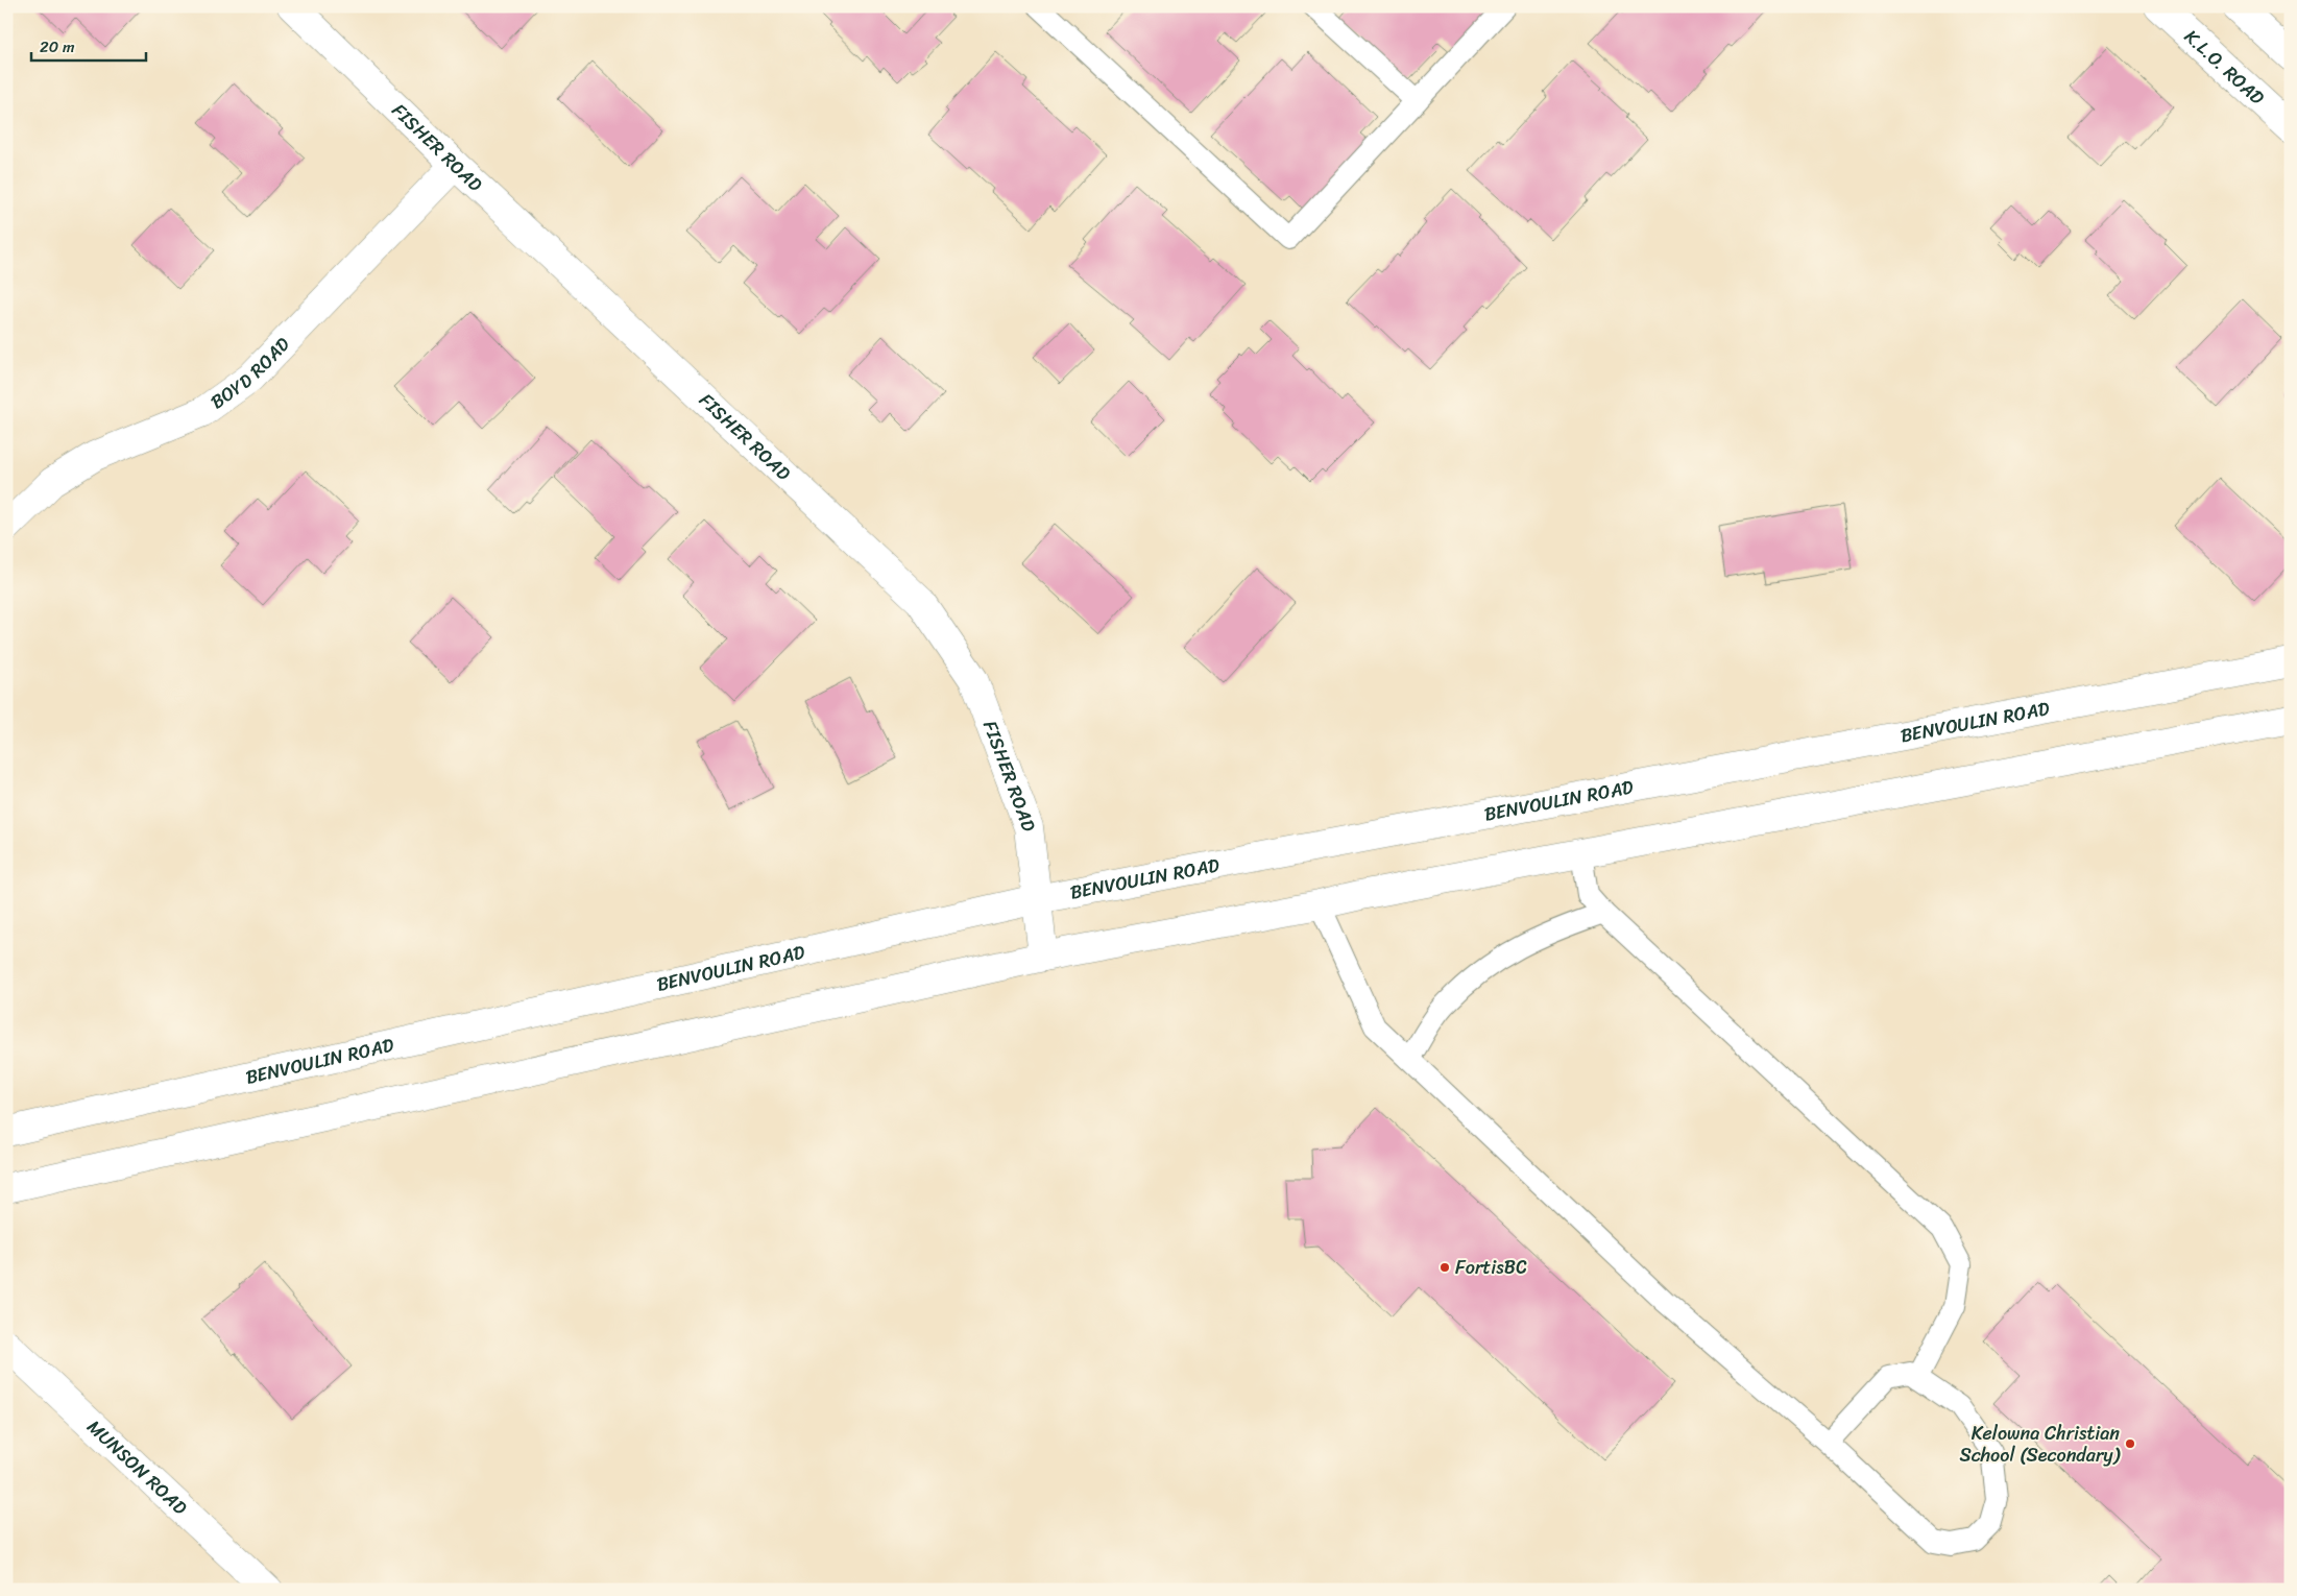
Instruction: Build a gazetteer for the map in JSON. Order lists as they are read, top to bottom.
{
  "streets": {
    "main road": [
      "K.L.O. ROAD",
      "FISHER ROAD",
      "BOYD ROAD",
      "BENVOULIN ROAD",
      "MUNSON ROAD"
    ]
  },
  "crossings": [
    ["FISHER ROAD", "BOYD ROAD"],
    ["FISHER ROAD", "BENVOULIN ROAD"]
  ],
  "places": ["FortisBC", "Kelowna Christian School (Secondary)"],
  "scale_bar": "20 m"
}
